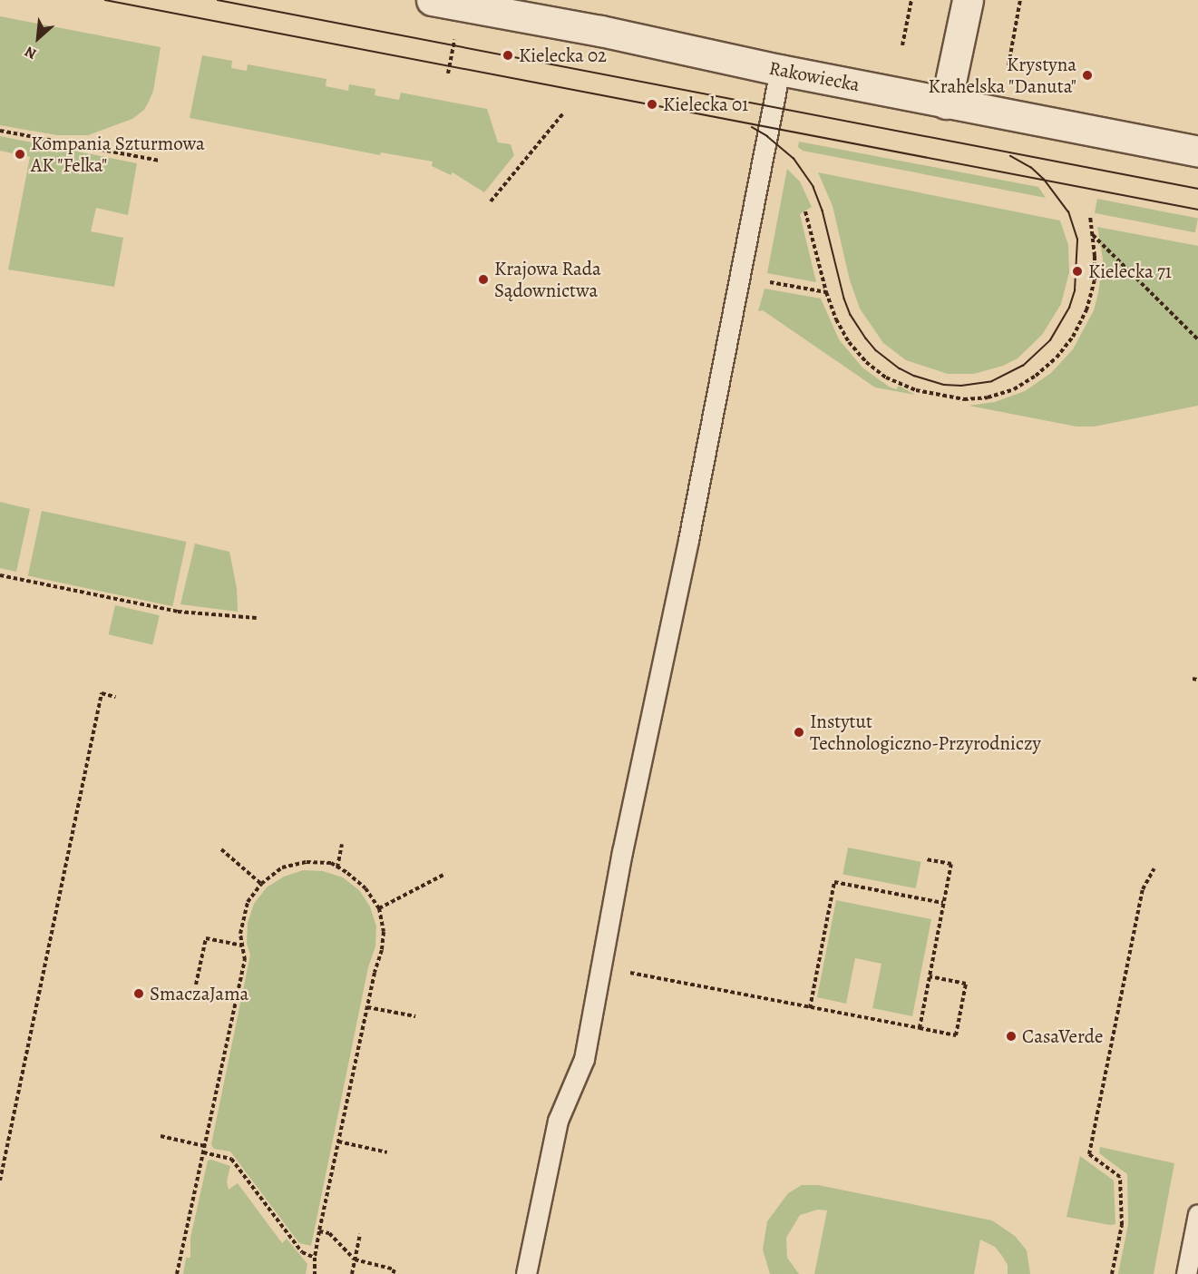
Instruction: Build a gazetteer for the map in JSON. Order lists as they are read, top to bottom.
{
  "streets": {
    "street": ["Rakowiecka"]
  },
  "places": [
    "Kielecka 02",
    "Krystyna Krahelska \"Danuta\"",
    "Kielecka 01",
    "Kompania Szturmowa AK \"Felka\"",
    "Kielecka 71",
    "Krajowa Rada Sądownictwa",
    "Instytut Technologiczno-Przyrodniczy",
    "SmaczaJama",
    "CasaVerde"
  ],
  "north": "bottom left"
}
